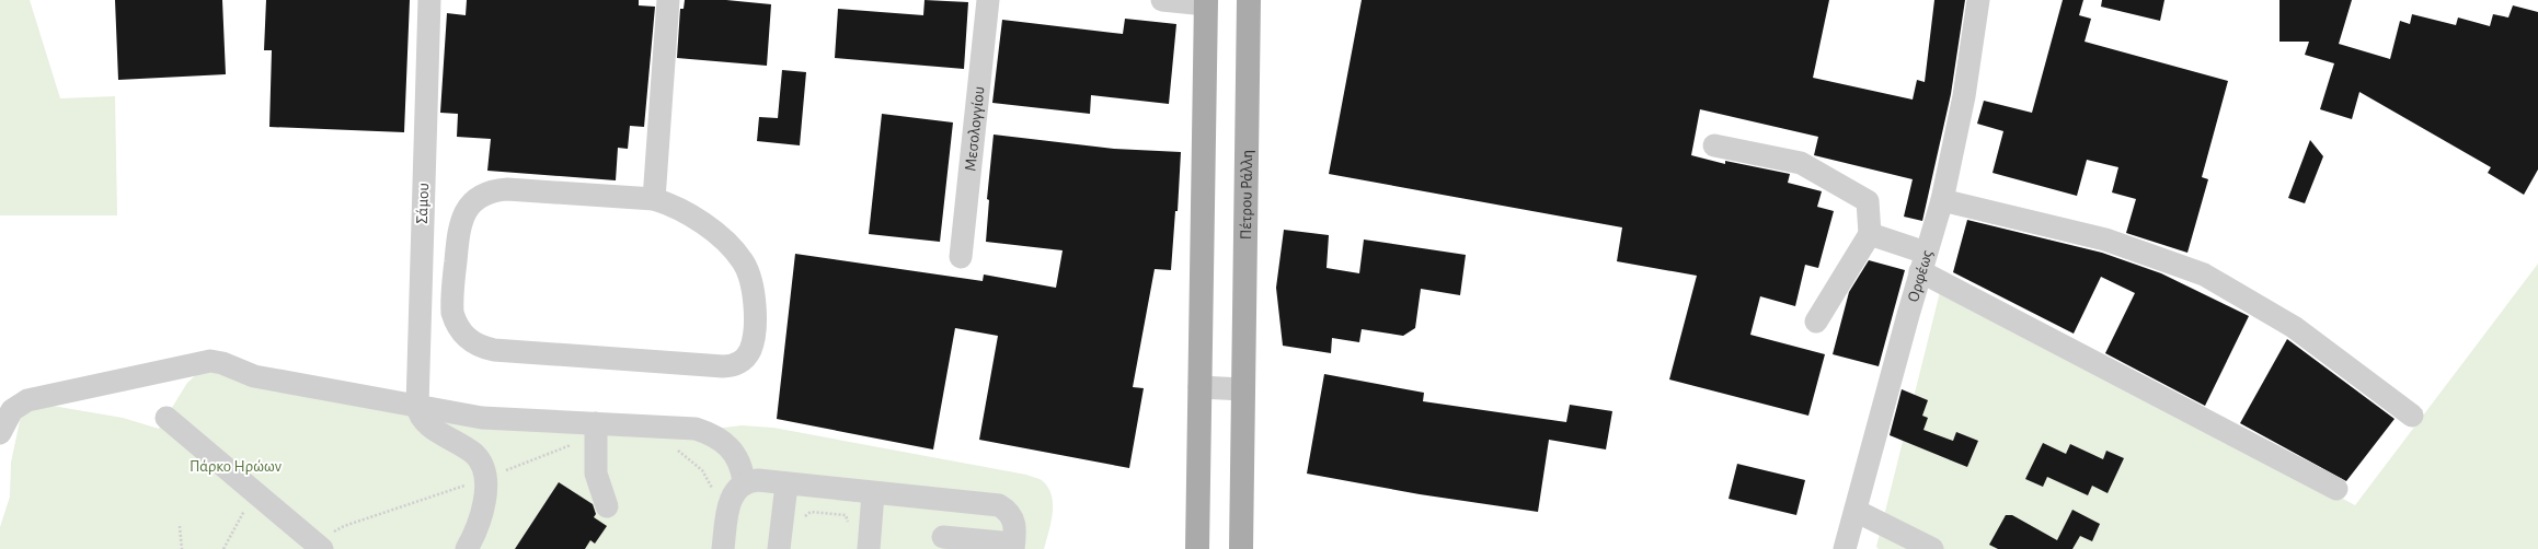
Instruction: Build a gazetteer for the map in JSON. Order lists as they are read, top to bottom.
{
  "streets": {
    "main road": ["Πέτρου Ράλλη"],
    "street": ["Μεσολογγίου", "Σάμου", "Ορφέως"]
  },
  "parks": ["Πάρκο Ηρώων"]
}
